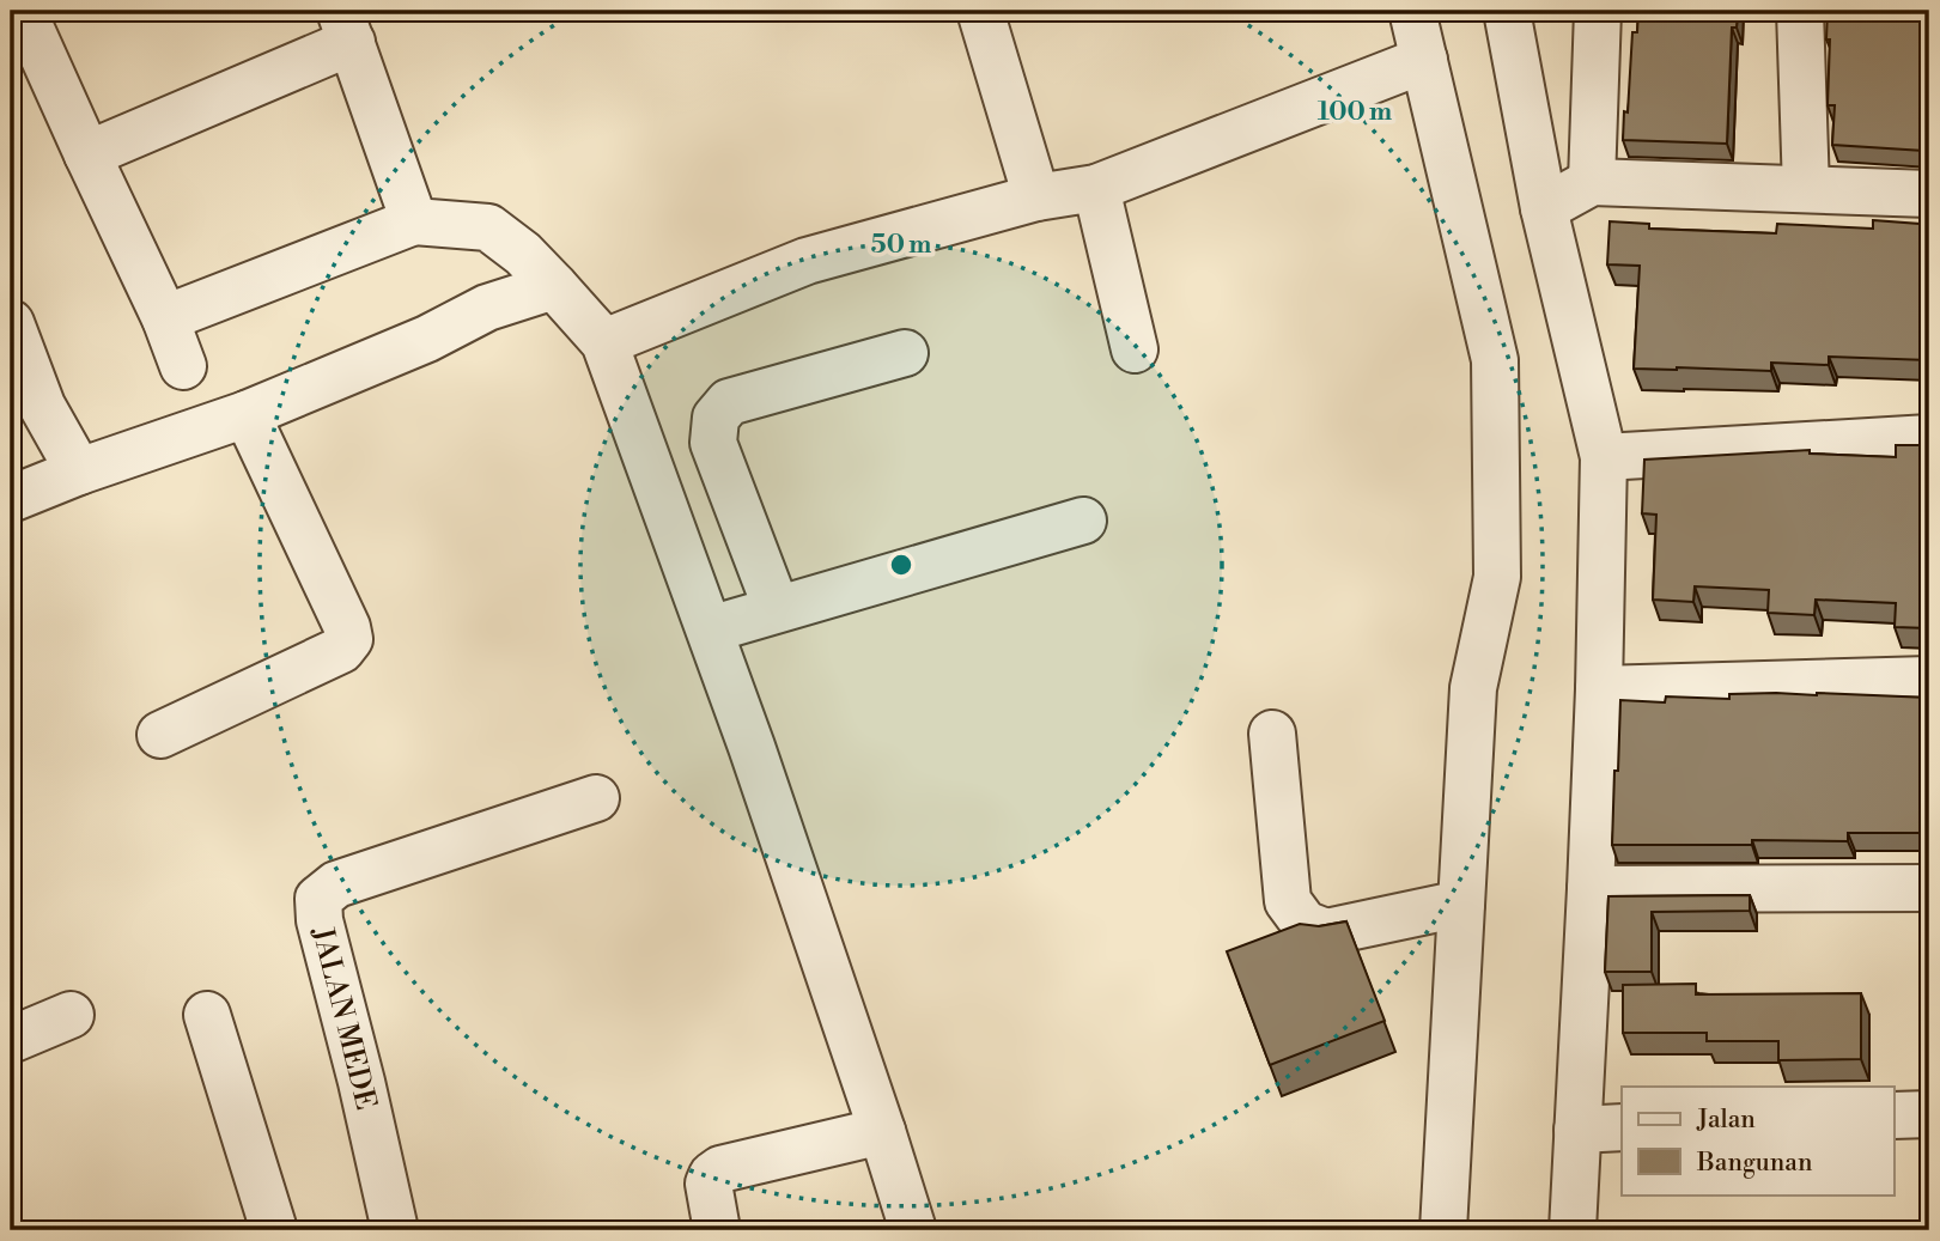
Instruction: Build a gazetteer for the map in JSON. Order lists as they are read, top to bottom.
{
  "streets": {
    "street": ["JALAN MEDE"]
  },
  "legend": ["Jalan", "Bangunan"],
  "rings": ["100 m", "50 m"]
}
